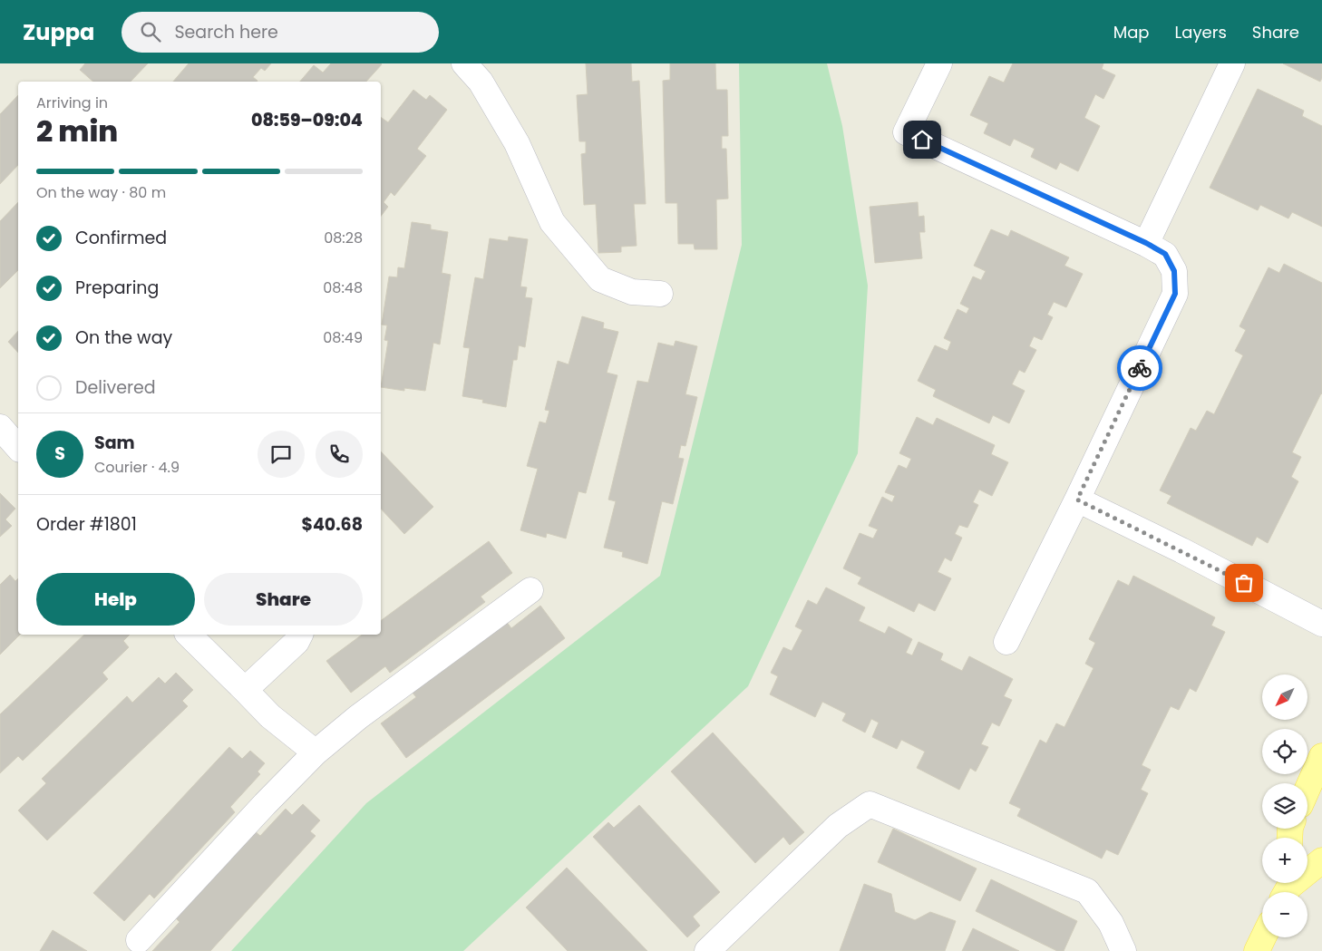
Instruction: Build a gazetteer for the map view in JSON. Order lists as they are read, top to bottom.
{
  "north": "bottom left",
  "page": {
    "header": "Zuppa",
    "search": "Search here",
    "nav": ["Map", "Layers", "Share"],
    "heading": ["2 min", "Arriving in", "08:59–09:04"],
    "panel": [
      "Sam",
      "Courier · 4.9",
      "Order #1801",
      "$40.68"
    ],
    "bar": "On the way · 80 m",
    "list": [
      ["Confirmed", "08:28"],
      ["Preparing", "08:48"],
      ["On the way", "08:49"],
      "Delivered"
    ],
    "round": "S",
    "buttons": ["Help", "Share"],
    "map_buttons": ["+", "−"]
  }
}
